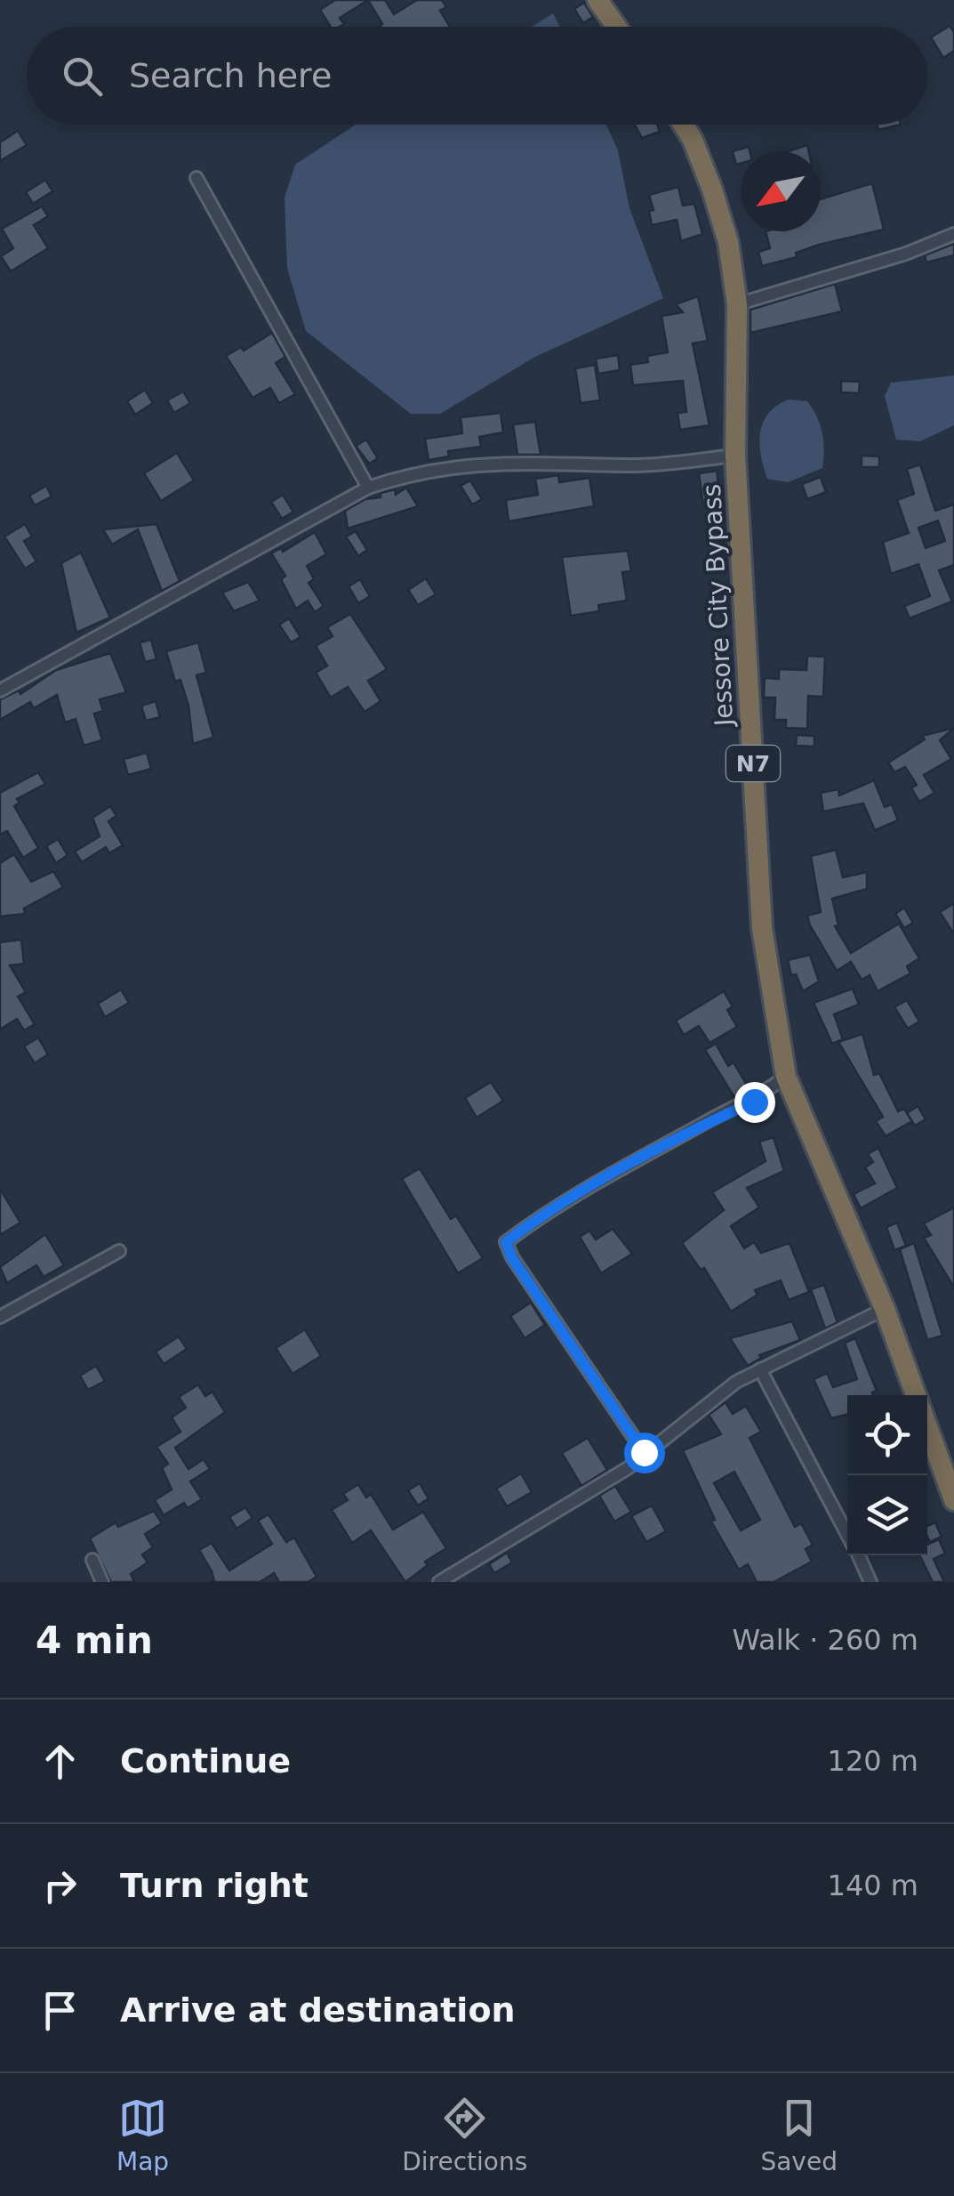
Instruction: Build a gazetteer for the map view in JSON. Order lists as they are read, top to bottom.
{
  "streets": {
    "highway": ["Jessore City Bypass", "N7"]
  },
  "north": "bottom left",
  "page": {
    "search": "Search here",
    "heading": ["4 min", "Walk · 260 m"],
    "list": [
      ["Continue", "120 m"],
      ["Turn right", "140 m"],
      "Arrive at destination"
    ],
    "nav": ["Map", "Directions", "Saved"]
  }
}
